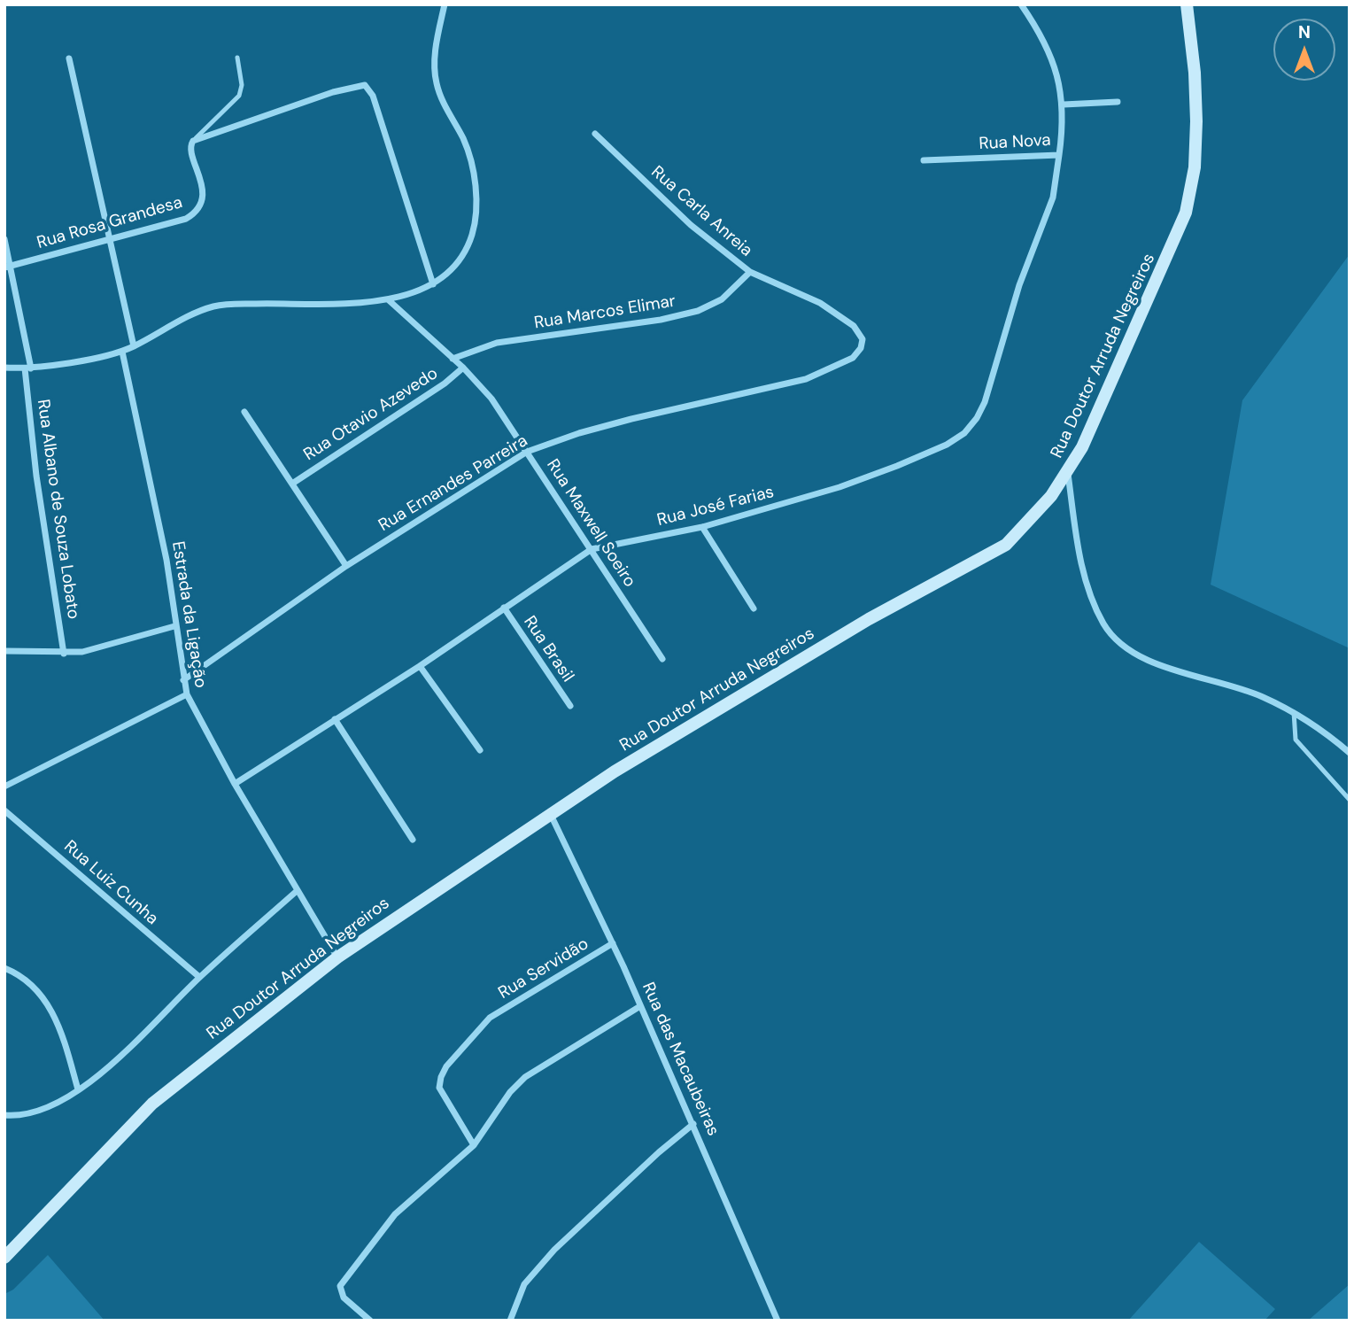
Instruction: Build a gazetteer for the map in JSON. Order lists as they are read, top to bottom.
{
  "streets": {
    "street": [
      "Rua Nova",
      "Rua Carla Anreia",
      "Rua Rosa Grandesa",
      "Rua Marcos Elimar",
      "Rua Doutor Arruda Negreiros",
      "Rua Otavio Azevedo",
      "Rua Ernandes Parreira",
      "Rua José Farias",
      "Rua Albano de Souza Lobato",
      "Rua Maxwell Soeiro",
      "Estrada da Ligação",
      "Rua Brasil",
      "Rua Luiz Cunha",
      "Rua Servidão",
      "Rua das Macaubeiras"
    ]
  },
  "crossings": [
    ["Rua Nova", "Rua José Farias"],
    ["Rua Carla Anreia", "Rua Marcos Elimar"],
    ["Rua Carla Anreia", "Rua Ernandes Parreira"],
    ["Rua Rosa Grandesa", "Rua Albano de Souza Lobato"],
    ["Rua Marcos Elimar", "Rua Maxwell Soeiro"],
    ["Rua Doutor Arruda Negreiros", "Estrada da Ligação"],
    ["Rua Doutor Arruda Negreiros", "Rua das Macaubeiras"],
    ["Rua Otavio Azevedo", "Rua Maxwell Soeiro"],
    ["Rua Ernandes Parreira", "Rua Maxwell Soeiro"],
    ["Rua Ernandes Parreira", "Estrada da Ligação"],
    ["Rua José Farias", "Rua Maxwell Soeiro"],
    ["Rua José Farias", "Estrada da Ligação"],
    ["Rua José Farias", "Rua Brasil"],
    ["Rua Servidão", "Rua das Macaubeiras"]
  ],
  "north": "top"
}
